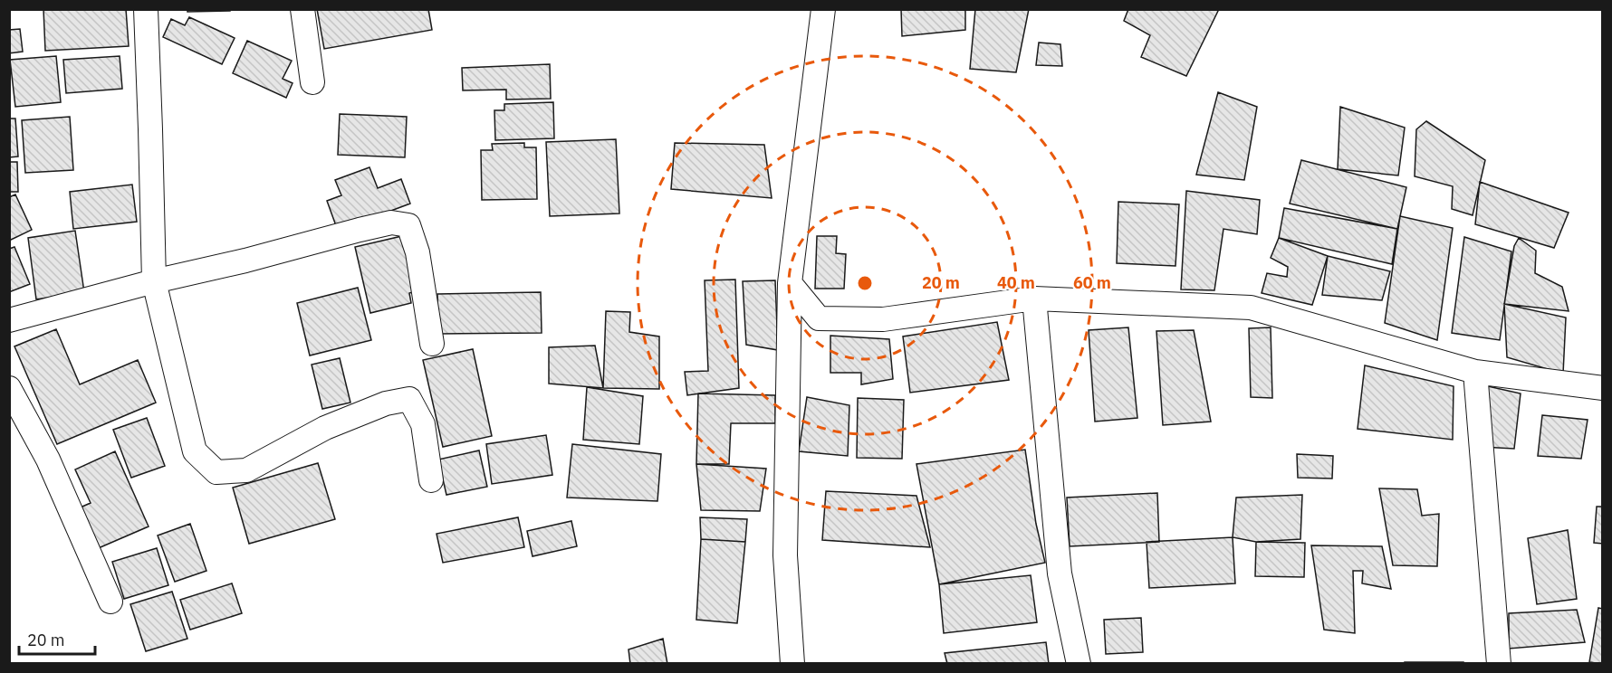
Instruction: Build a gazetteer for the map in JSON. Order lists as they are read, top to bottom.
{
  "scale_bar": "20 m",
  "rings": ["20 m", "40 m", "60 m"]
}
